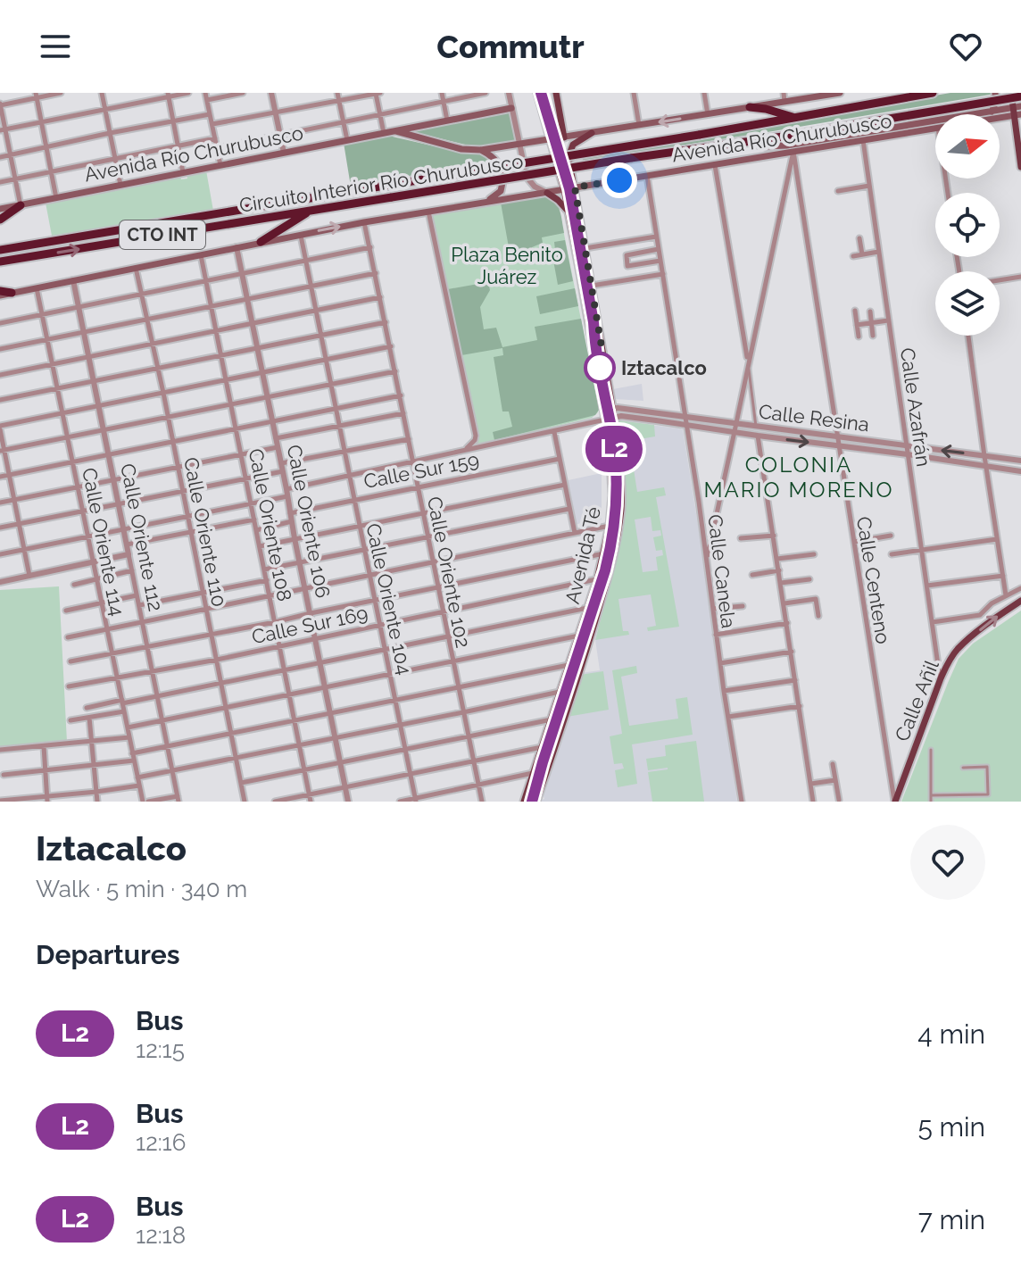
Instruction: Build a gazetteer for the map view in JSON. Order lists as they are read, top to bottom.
{
  "streets": {
    "highway": ["Circuito Interior Río Churubusco", "CTO INT"],
    "main road": ["Avenida Río Churubusco", "Avenida Té", "Calle Añil"],
    "street": [
      "Calle Azafrán",
      "Calle Resina",
      "Calle Sur 159",
      "Calle Oriente 106",
      "Calle Oriente 108",
      "Calle Oriente 110",
      "Calle Oriente 112",
      "Calle Oriente 114",
      "Calle Canela",
      "Calle Oriente 102",
      "Calle Centeno",
      "Calle Oriente 104",
      "Calle Sur 169"
    ]
  },
  "crossings": [
    ["Avenida Río Churubusco", "CTO INT"],
    ["Avenida Río Churubusco", "Calle Azafrán"],
    ["Avenida Río Churubusco", "Calle Oriente 106"],
    ["Avenida Río Churubusco", "Calle Oriente 108"],
    ["Avenida Río Churubusco", "Calle Oriente 110"],
    ["Avenida Río Churubusco", "Calle Oriente 112"],
    ["Avenida Río Churubusco", "Calle Oriente 114"],
    ["Avenida Río Churubusco", "Avenida Té"],
    ["Avenida Río Churubusco", "Calle Canela"],
    ["Avenida Río Churubusco", "Calle Oriente 102"],
    ["Avenida Río Churubusco", "Calle Centeno"],
    ["Avenida Río Churubusco", "Calle Oriente 104"],
    ["Circuito Interior Río Churubusco", "CTO INT"],
    ["Calle Azafrán", "Calle Resina"],
    ["Calle Azafrán", "Calle Añil"],
    ["Calle Resina", "Avenida Té"],
    ["Calle Resina", "Calle Canela"],
    ["Calle Resina", "Calle Centeno"],
    ["Calle Sur 159", "Calle Oriente 106"],
    ["Calle Sur 159", "Calle Oriente 102"],
    ["Calle Sur 159", "Calle Oriente 104"],
    ["Calle Oriente 106", "Calle Sur 169"],
    ["Calle Oriente 108", "Calle Sur 169"],
    ["Calle Oriente 110", "Calle Sur 169"],
    ["Calle Oriente 112", "Calle Sur 169"],
    ["Calle Oriente 114", "Calle Sur 169"],
    ["Avenida Té", "Calle Sur 169"],
    ["Calle Oriente 102", "Calle Sur 169"],
    ["Calle Centeno", "Calle Añil"],
    ["Calle Oriente 104", "Calle Sur 169"]
  ],
  "one_way": ["Calle Añil"],
  "districts": ["COLONIA MARIO MORENO"],
  "parks": ["Plaza Benito Juárez"],
  "places": ["Iztacalco"],
  "lines": ["bus line L2"],
  "north": "right",
  "page": {
    "header": "Commutr",
    "on_map": "L2",
    "heading": [
      ["Iztacalco", "Walk · 5 min · 340 m"],
      "Departures"
    ],
    "list": [
      {
        "mark": "L2",
        "name": "Bus",
        "note": "12:15",
        "value": "4 min"
      },
      {
        "mark": "L2",
        "name": "Bus",
        "note": "12:16",
        "value": "5 min"
      },
      {
        "mark": "L2",
        "name": "Bus",
        "note": "12:18",
        "value": "7 min"
      }
    ]
  }
}
